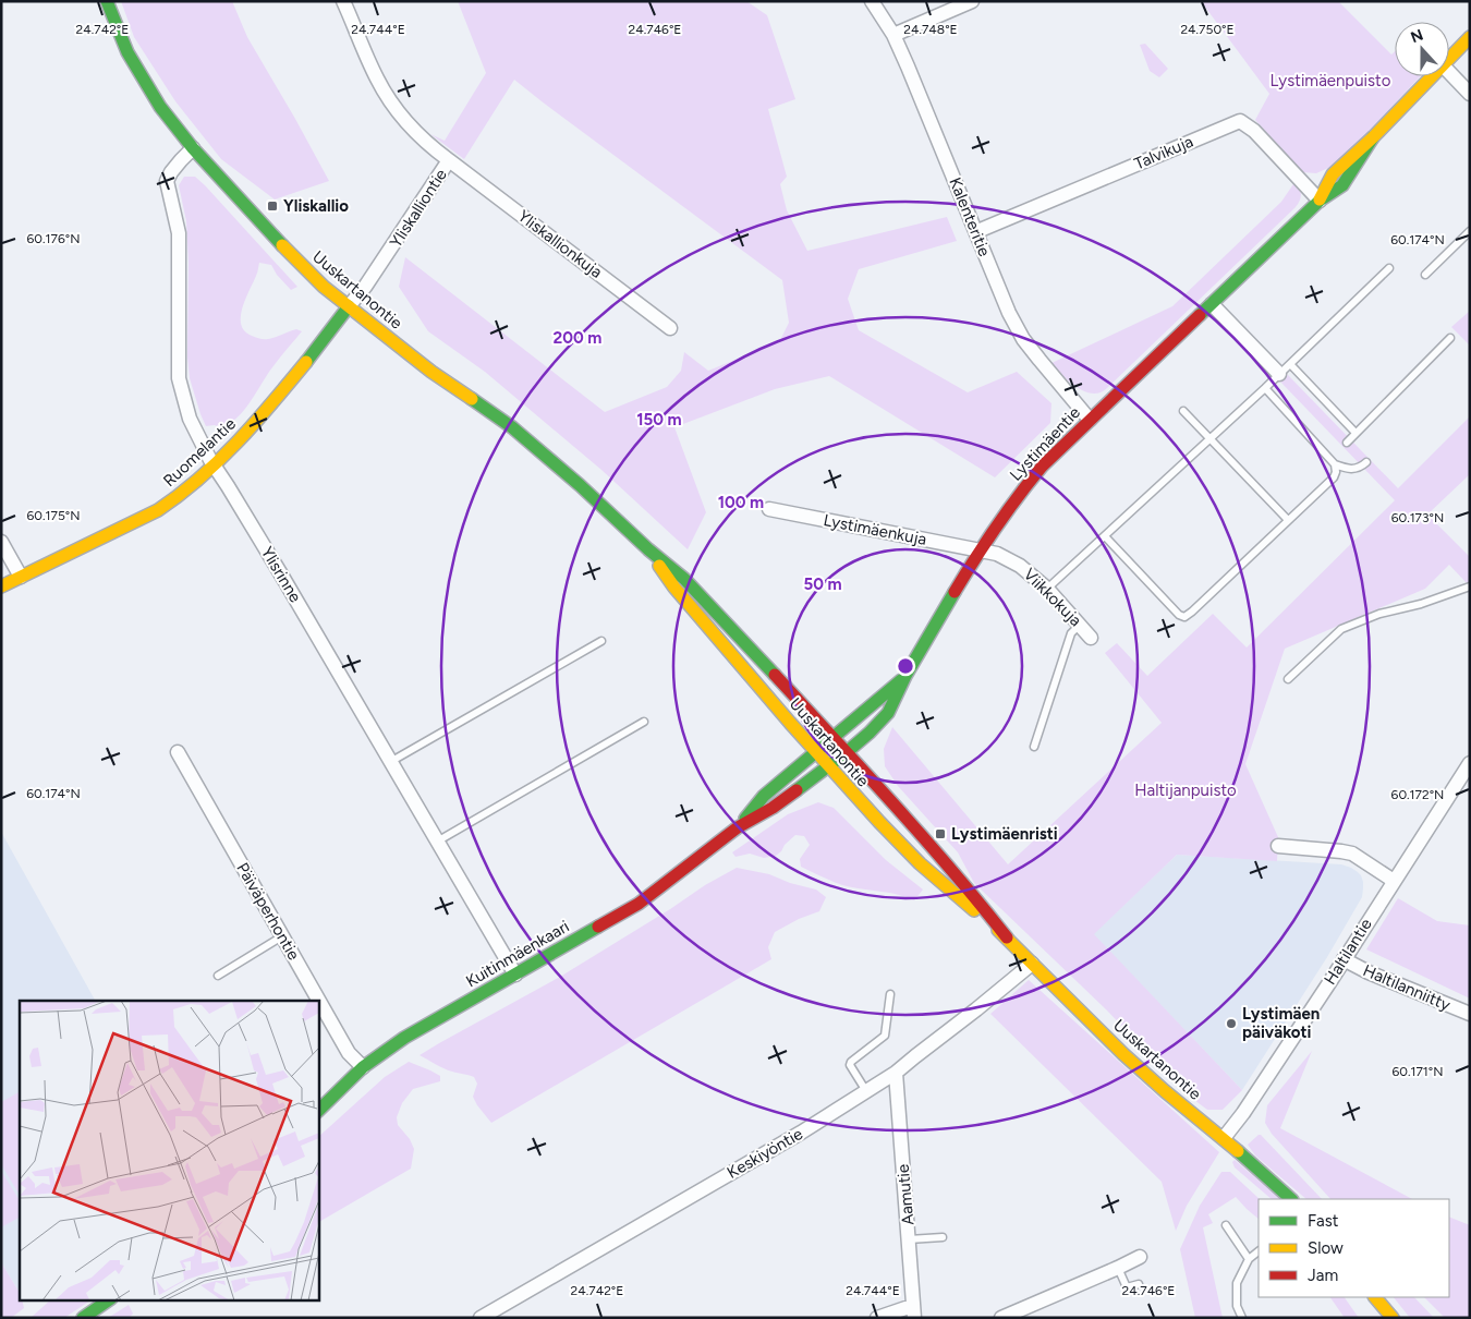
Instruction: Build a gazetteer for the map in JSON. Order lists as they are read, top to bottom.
{
  "streets": {
    "street": [
      "Talvikuja",
      "Yliskalliontie",
      "Kalenteritie",
      "Yliskallionkuja",
      "Uuskartanontie",
      "Lystimäentie",
      "Ruomelantie",
      "Lystimäenkuja",
      "Ylisrinne",
      "Viikkokuja",
      "Päiväperhontie",
      "Haltilantie",
      "Kuitinmäenkaari",
      "Haltilanniitty",
      "Keskiyöntie",
      "Aamutie"
    ]
  },
  "crossings": [
    ["Talvikuja", "Lystimäentie"],
    ["Yliskalliontie", "Yliskallionkuja"],
    ["Yliskalliontie", "Uuskartanontie"],
    ["Yliskalliontie", "Ruomelantie"],
    ["Kalenteritie", "Lystimäentie"],
    ["Uuskartanontie", "Lystimäentie"],
    ["Uuskartanontie", "Ruomelantie"],
    ["Uuskartanontie", "Ylisrinne"],
    ["Uuskartanontie", "Haltilantie"],
    ["Uuskartanontie", "Kuitinmäenkaari"],
    ["Uuskartanontie", "Keskiyöntie"],
    ["Lystimäentie", "Lystimäenkuja"],
    ["Lystimäentie", "Viikkokuja"],
    ["Lystimäentie", "Kuitinmäenkaari"],
    ["Ruomelantie", "Ylisrinne"],
    ["Lystimäenkuja", "Viikkokuja"],
    ["Ylisrinne", "Kuitinmäenkaari"],
    ["Päiväperhontie", "Kuitinmäenkaari"],
    ["Haltilantie", "Haltilanniitty"],
    ["Keskiyöntie", "Aamutie"]
  ],
  "parks": ["Lystimäenpuisto", "Haltijanpuisto"],
  "places": {
    "transit": ["Yliskallio", "Lystimäenristi"],
    "other": ["Lystimäen päiväkoti"]
  },
  "legend": ["Fast", "Slow", "Jam"],
  "north": "top",
  "coordinates": [
    "24.742°E",
    "24.744°E",
    "24.746°E",
    "24.748°E",
    "24.750°E",
    "60.176°N",
    "60.174°N",
    "60.175°N",
    "60.173°N",
    "60.172°N",
    "60.171°N"
  ],
  "rings": [
    "200 m",
    "150 m",
    "100 m",
    "50 m"
  ]
}
